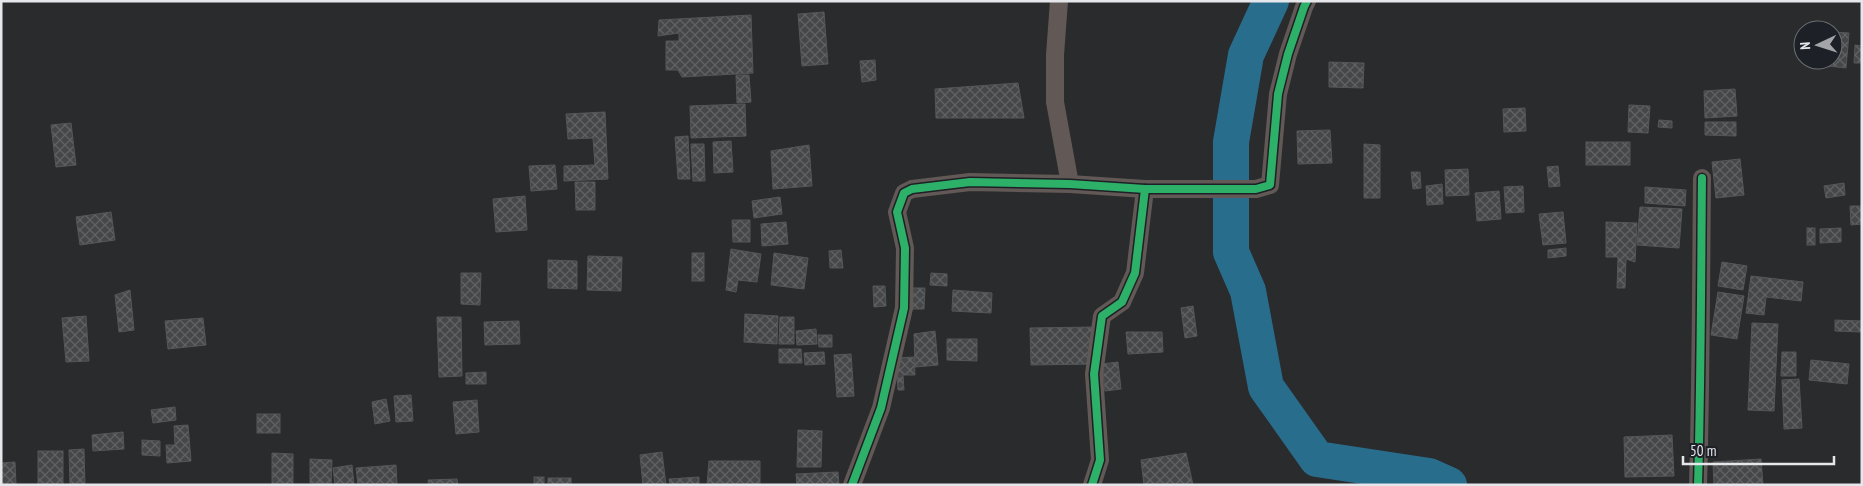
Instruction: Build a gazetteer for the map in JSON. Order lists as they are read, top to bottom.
{
  "scale_bar": "50 m",
  "north": "left"
}
